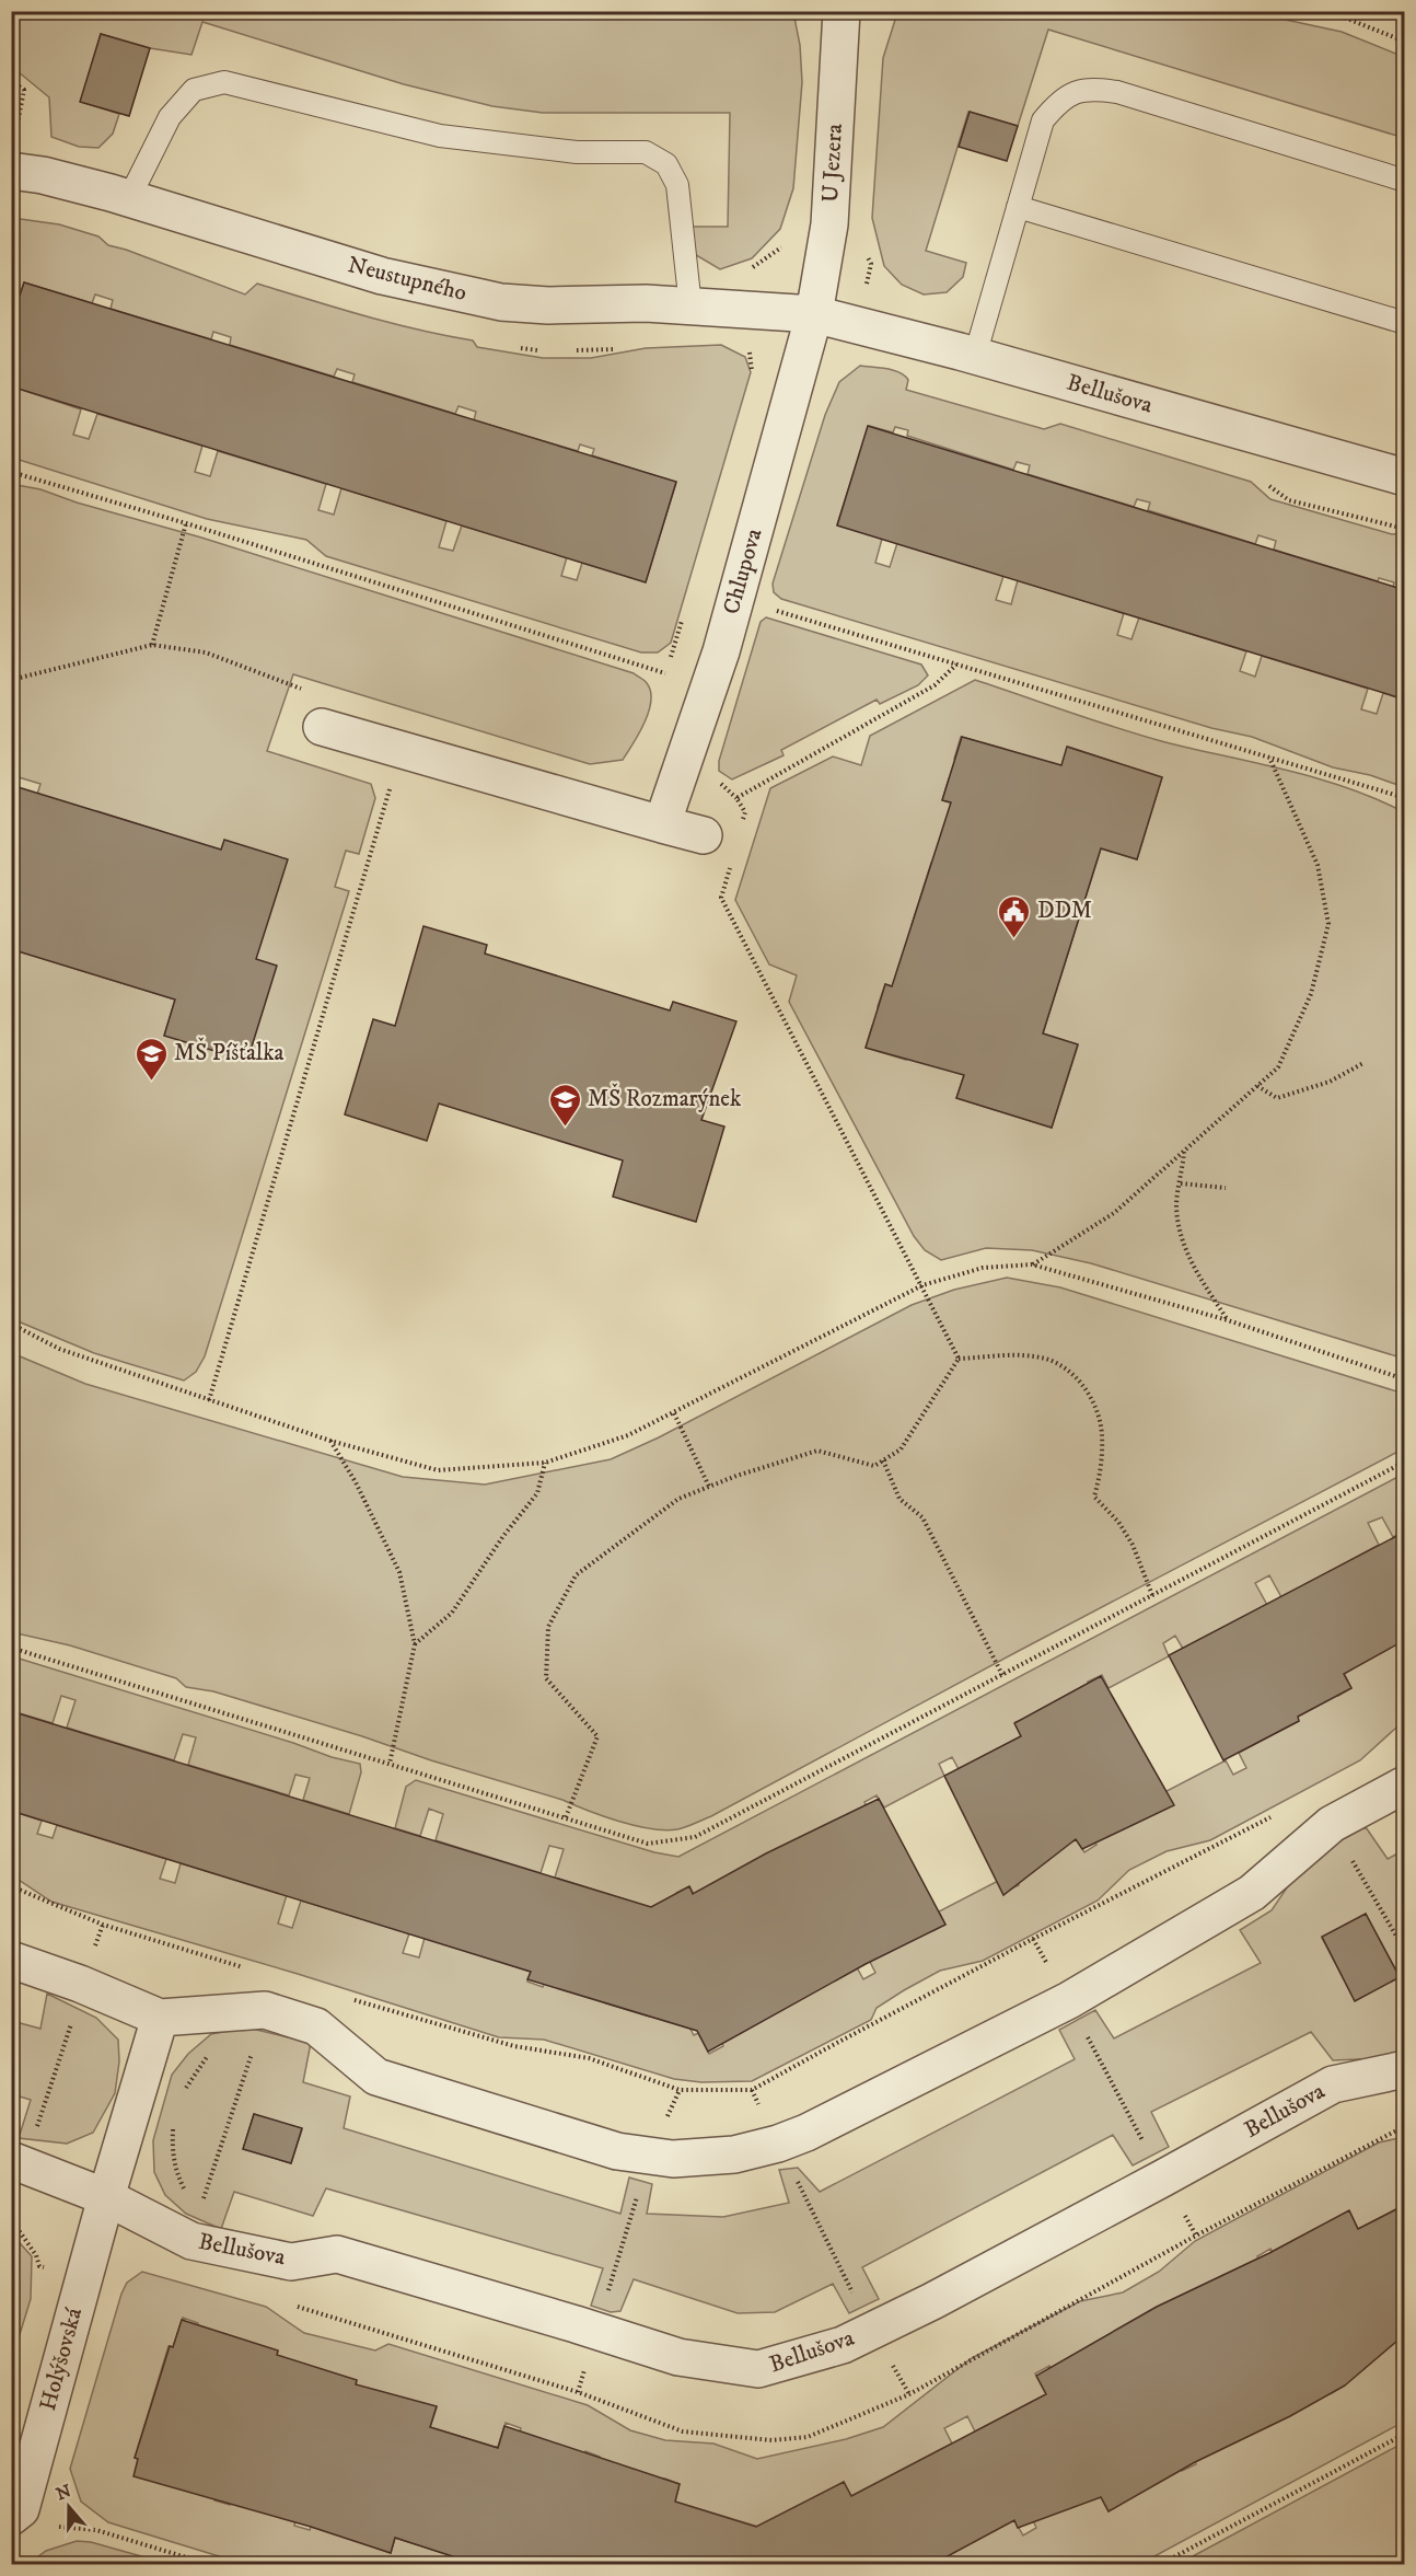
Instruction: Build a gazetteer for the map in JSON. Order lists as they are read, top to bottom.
{
  "streets": {
    "street": [
      "U Jezera",
      "Neustupného",
      "Bellušova",
      "Chlupova",
      "Holýšovská"
    ]
  },
  "crossings": [
    ["U Jezera", "Neustupného"],
    ["U Jezera", "Bellušova"],
    ["U Jezera", "Chlupova"],
    ["Neustupného", "Bellušova"],
    ["Neustupného", "Chlupova"],
    ["Bellušova", "Chlupova"],
    ["Bellušova", "Holýšovská"]
  ],
  "places": {
    "public building": ["DDM"],
    "school or university": ["MŠ Píšťalka", "MŠ Rozmarýnek"]
  },
  "north": "top"
}
